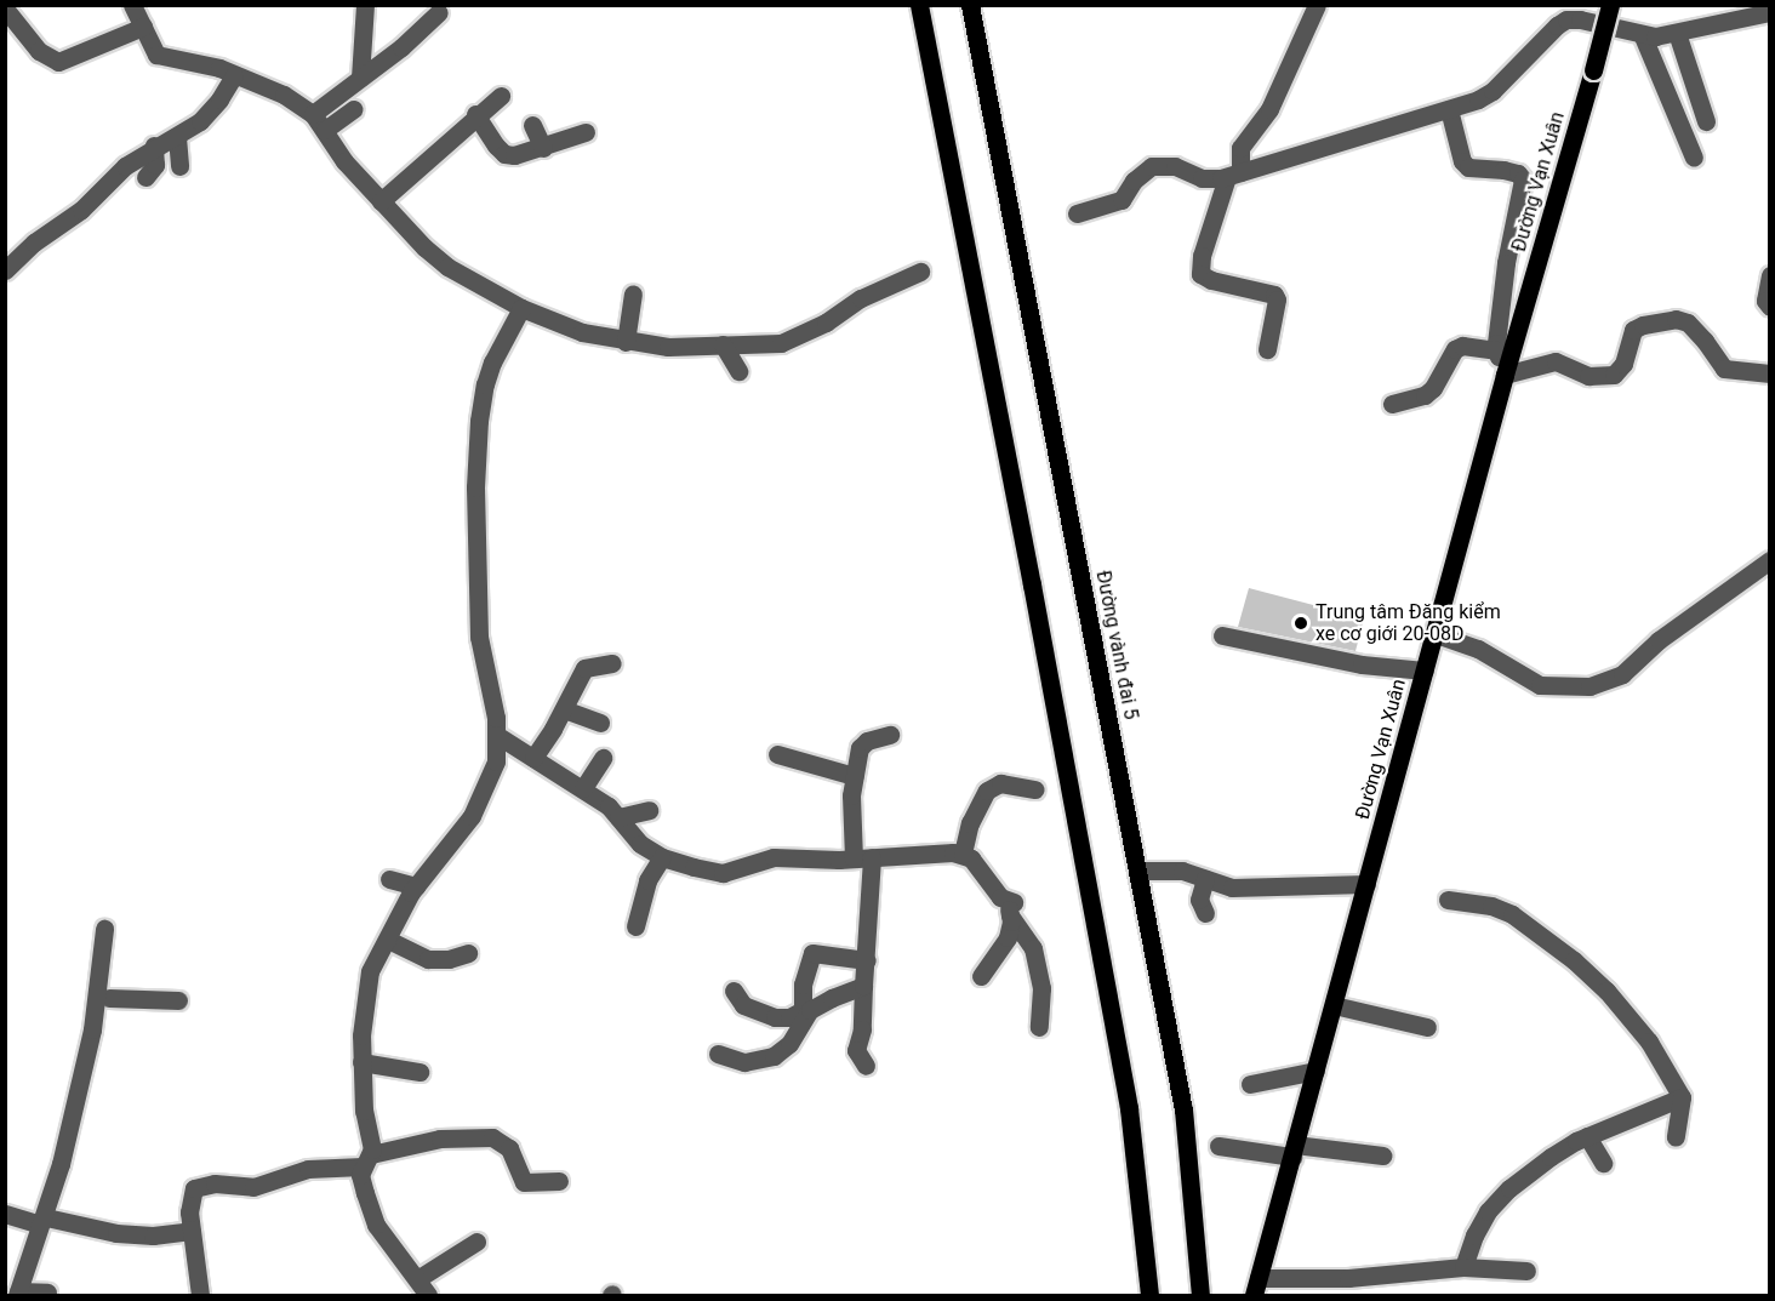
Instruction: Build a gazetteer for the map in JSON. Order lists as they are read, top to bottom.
{
  "streets": {
    "main road": ["Đường Vạn Xuân", "Đường vành đai 5"]
  },
  "places": ["Trung tâm Đăng kiểm xe cơ giới 20-08D"]
}
